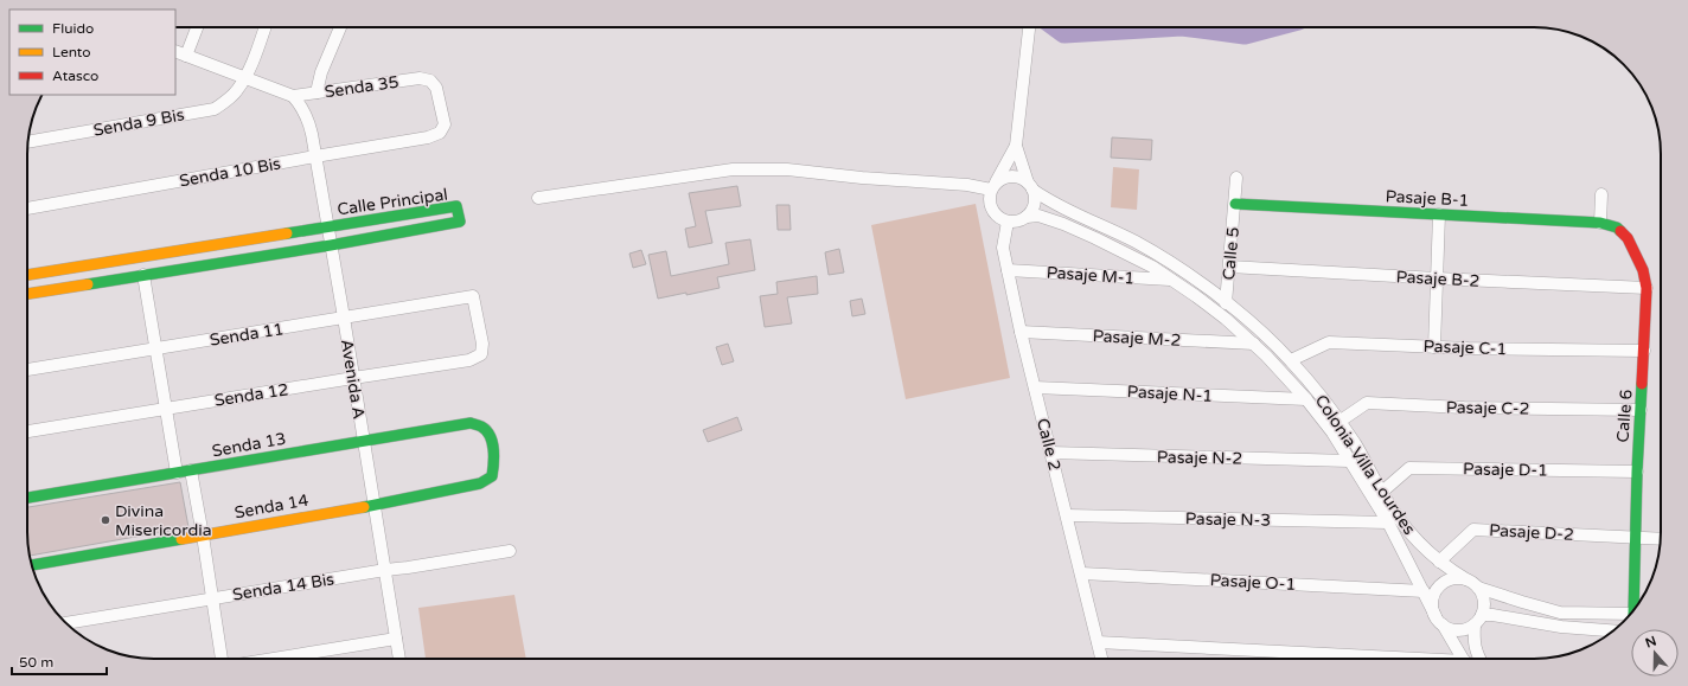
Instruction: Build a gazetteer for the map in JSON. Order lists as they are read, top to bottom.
{
  "streets": {
    "street": [
      "Senda 35",
      "Senda 9 Bis",
      "Senda 10 Bis",
      "Pasaje B-1",
      "Calle Principal",
      "Calle 5",
      "Pasaje M-1",
      "Pasaje B-2",
      "Senda 11",
      "Pasaje M-2",
      "Pasaje C-1",
      "Avenida A",
      "Pasaje N-1",
      "Senda 12",
      "Pasaje C-2",
      "Calle 6",
      "Senda 13",
      "Calle 2",
      "Pasaje N-2",
      "Colonia Villa Lourdes",
      "Pasaje D-1",
      "Senda 14",
      "Pasaje N-3",
      "Pasaje D-2",
      "Pasaje O-1",
      "Senda 14 Bis"
    ]
  },
  "crossings": [
    ["Senda 35", "Senda 10 Bis"],
    ["Senda 35", "Avenida A"],
    ["Senda 10 Bis", "Avenida A"],
    ["Pasaje B-1", "Calle 5"],
    ["Pasaje B-1", "Calle 6"],
    ["Calle Principal", "Avenida A"],
    ["Calle 5", "Pasaje B-2"],
    ["Calle 5", "Colonia Villa Lourdes"],
    ["Pasaje M-1", "Calle 2"],
    ["Pasaje M-1", "Colonia Villa Lourdes"],
    ["Pasaje B-2", "Calle 6"],
    ["Senda 11", "Avenida A"],
    ["Senda 11", "Senda 12"],
    ["Pasaje M-2", "Calle 2"],
    ["Pasaje M-2", "Colonia Villa Lourdes"],
    ["Pasaje C-1", "Calle 6"],
    ["Pasaje C-1", "Colonia Villa Lourdes"],
    ["Avenida A", "Senda 12"],
    ["Avenida A", "Senda 13"],
    ["Avenida A", "Senda 14"],
    ["Avenida A", "Senda 14 Bis"],
    ["Pasaje N-1", "Calle 2"],
    ["Pasaje N-1", "Colonia Villa Lourdes"],
    ["Pasaje C-2", "Calle 6"],
    ["Pasaje C-2", "Colonia Villa Lourdes"],
    ["Calle 6", "Pasaje D-1"],
    ["Calle 6", "Pasaje D-2"],
    ["Senda 13", "Senda 14"],
    ["Calle 2", "Pasaje N-2"],
    ["Calle 2", "Colonia Villa Lourdes"],
    ["Calle 2", "Pasaje N-3"],
    ["Calle 2", "Pasaje O-1"],
    ["Pasaje N-2", "Colonia Villa Lourdes"],
    ["Colonia Villa Lourdes", "Pasaje D-1"],
    ["Colonia Villa Lourdes", "Pasaje N-3"],
    ["Colonia Villa Lourdes", "Pasaje D-2"],
    ["Colonia Villa Lourdes", "Pasaje O-1"]
  ],
  "places": ["Divina Misericordia"],
  "legend": ["Fluido", "Lento", "Atasco"],
  "scale_bar": "50 m",
  "north": "top"
}
